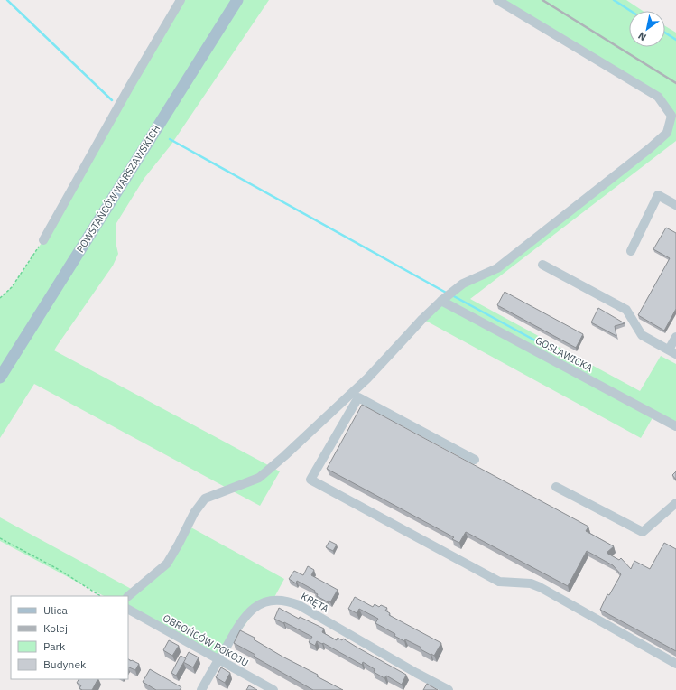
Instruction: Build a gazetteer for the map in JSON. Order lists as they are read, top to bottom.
{
  "streets": {
    "main road": ["POWSTAŃCÓW WARSZAWSKICH"],
    "street": ["GOSŁAWICKA", "KRĘTA", "OBROŃCÓW POKOJU"]
  },
  "crossings": [
    ["KRĘTA", "OBROŃCÓW POKOJU"]
  ],
  "legend": [
    "Ulica",
    "Kolej",
    "Park",
    "Budynek"
  ],
  "north": "bottom left"
}
